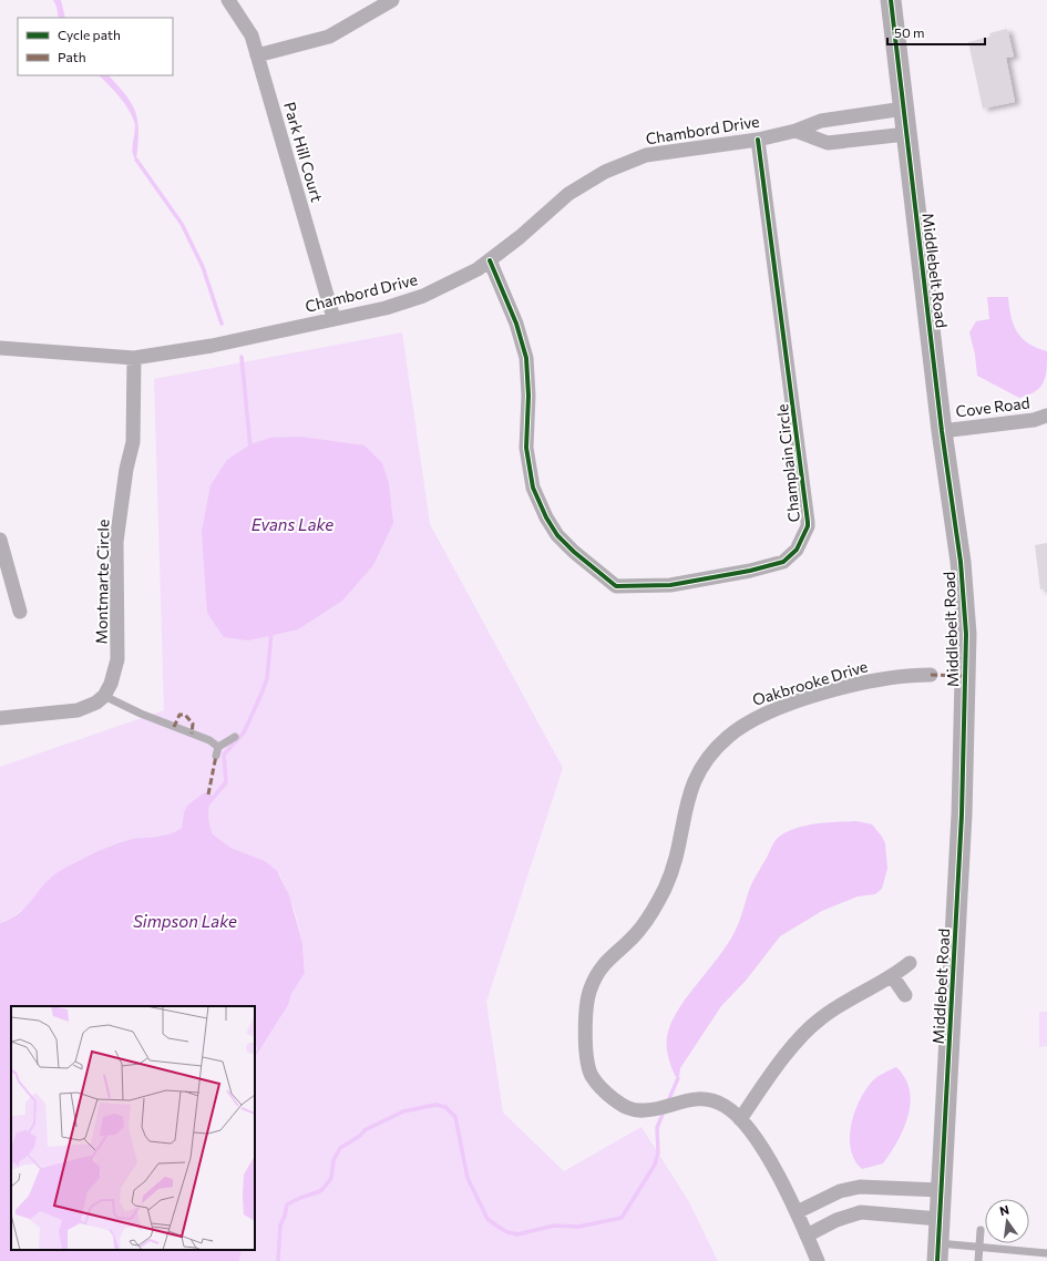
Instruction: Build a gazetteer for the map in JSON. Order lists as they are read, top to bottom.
{
  "streets": {
    "street": [
      "Chambord Drive",
      "Park Hill Court",
      "Middlebelt Road",
      "Cove Road",
      "Champlain Circle",
      "Montmarte Circle",
      "Oakbrooke Drive"
    ]
  },
  "crossings": [
    ["Chambord Drive", "Park Hill Court"],
    ["Chambord Drive", "Middlebelt Road"],
    ["Chambord Drive", "Champlain Circle"],
    ["Chambord Drive", "Montmarte Circle"],
    ["Middlebelt Road", "Cove Road"]
  ],
  "water": ["Evans Lake", "Simpson Lake"],
  "legend": ["Cycle path", "Path"],
  "scale_bar": "50 m",
  "north": "top"
}
